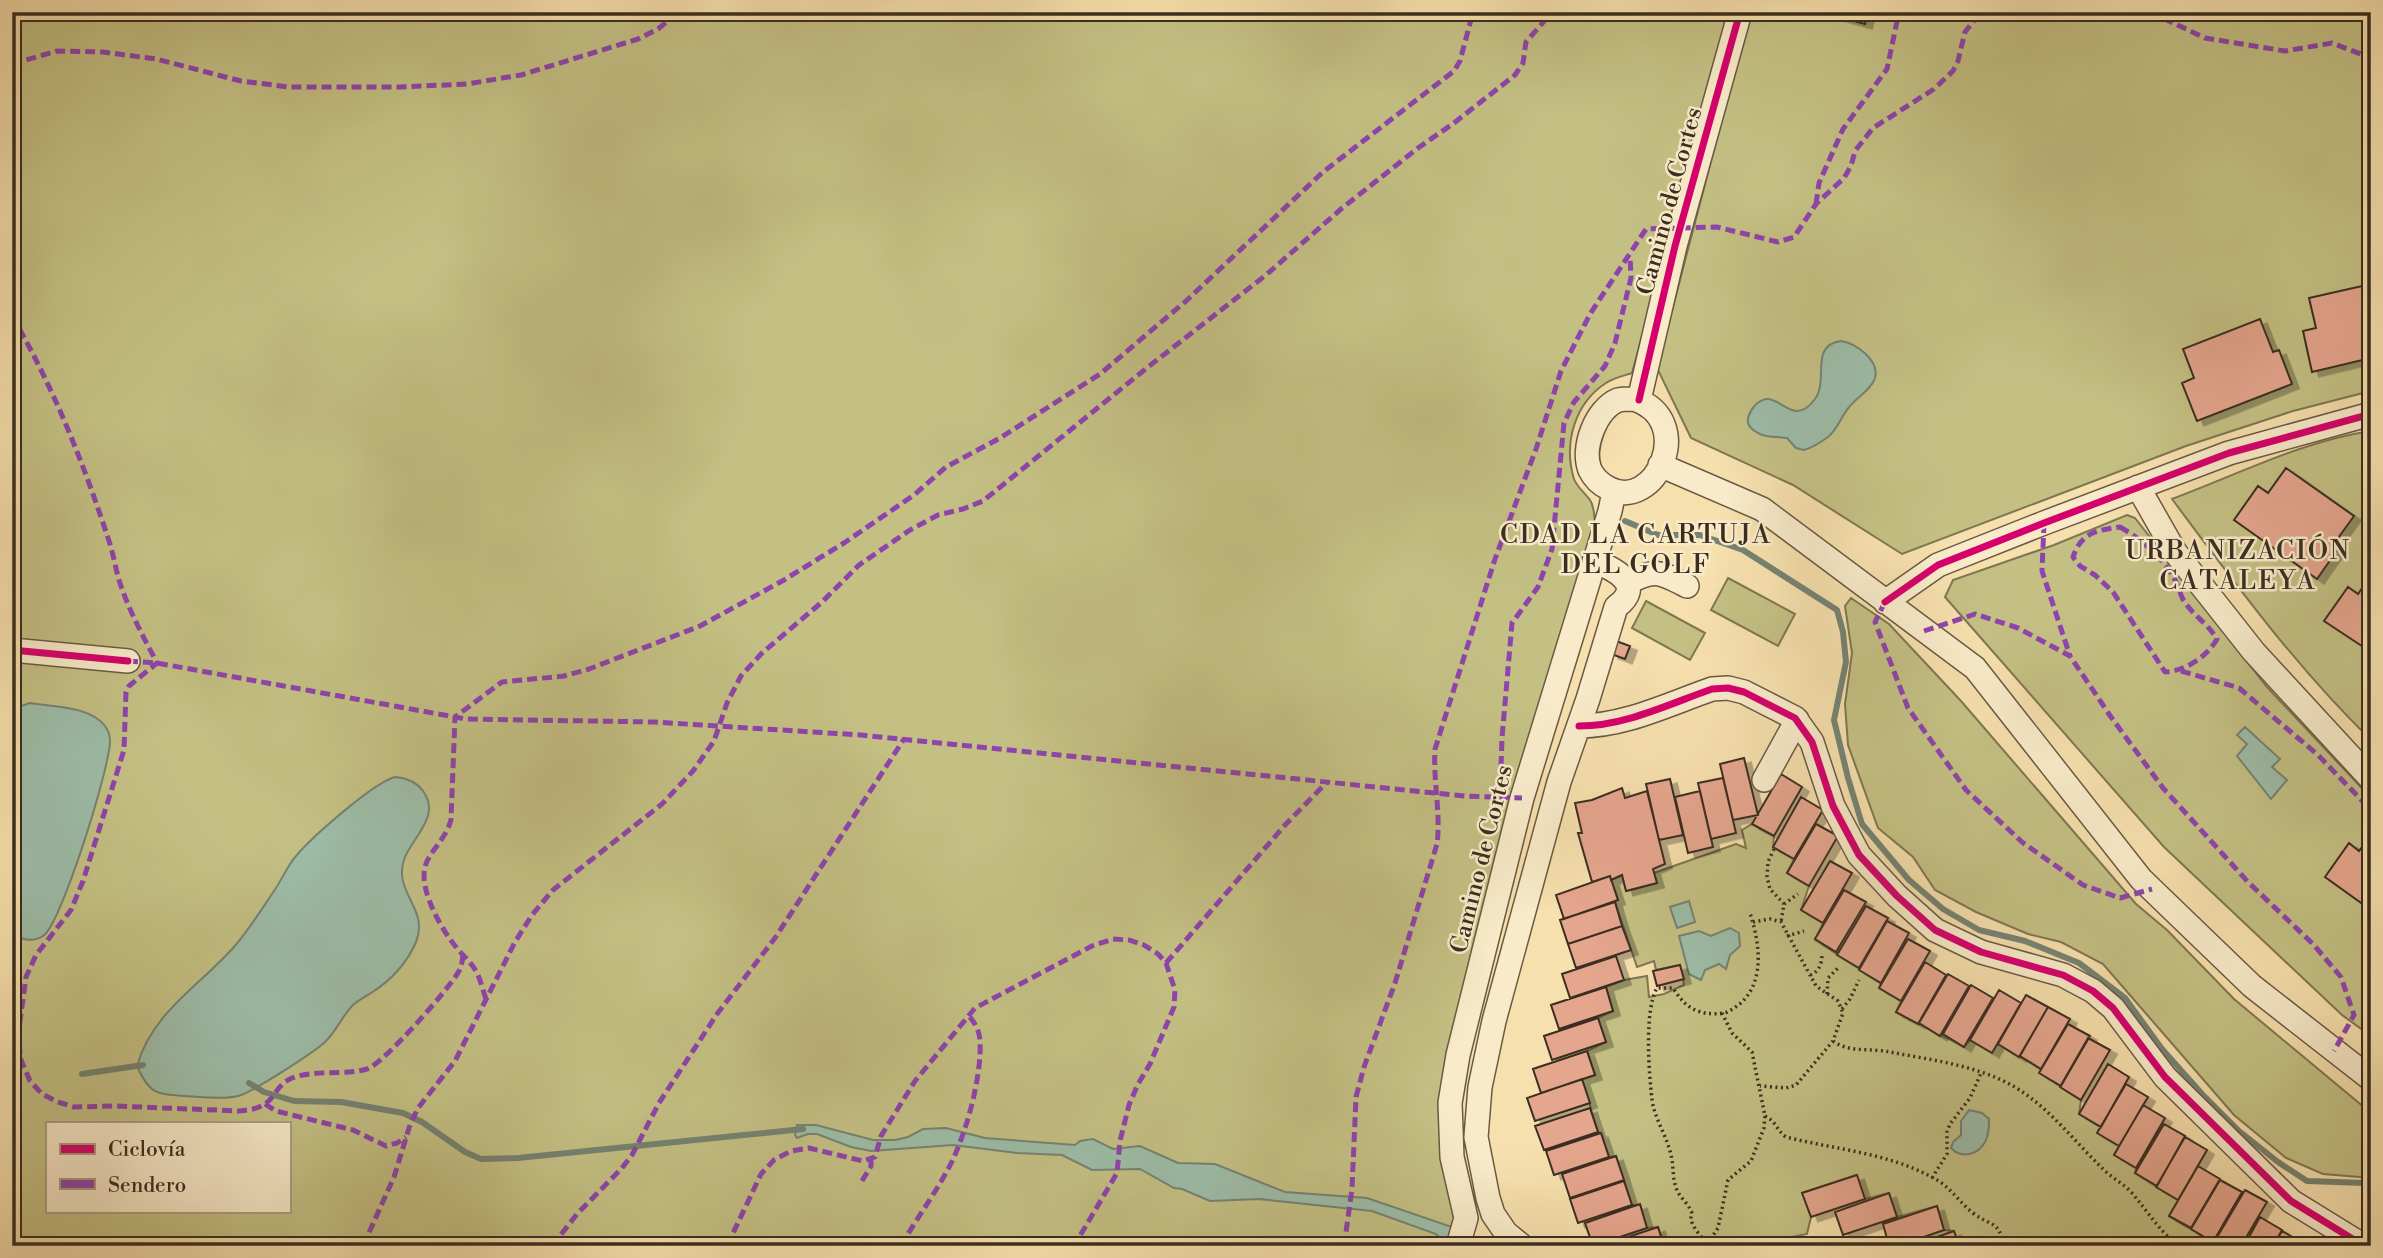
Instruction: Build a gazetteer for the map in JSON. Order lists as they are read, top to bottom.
{
  "streets": {
    "street": ["Camino de Cortes"]
  },
  "districts": ["CDAD LA CARTUJA DEL GOLF", "URBANIZACIÓN CATALEYA"],
  "legend": ["Ciclovía", "Sendero"]
}
